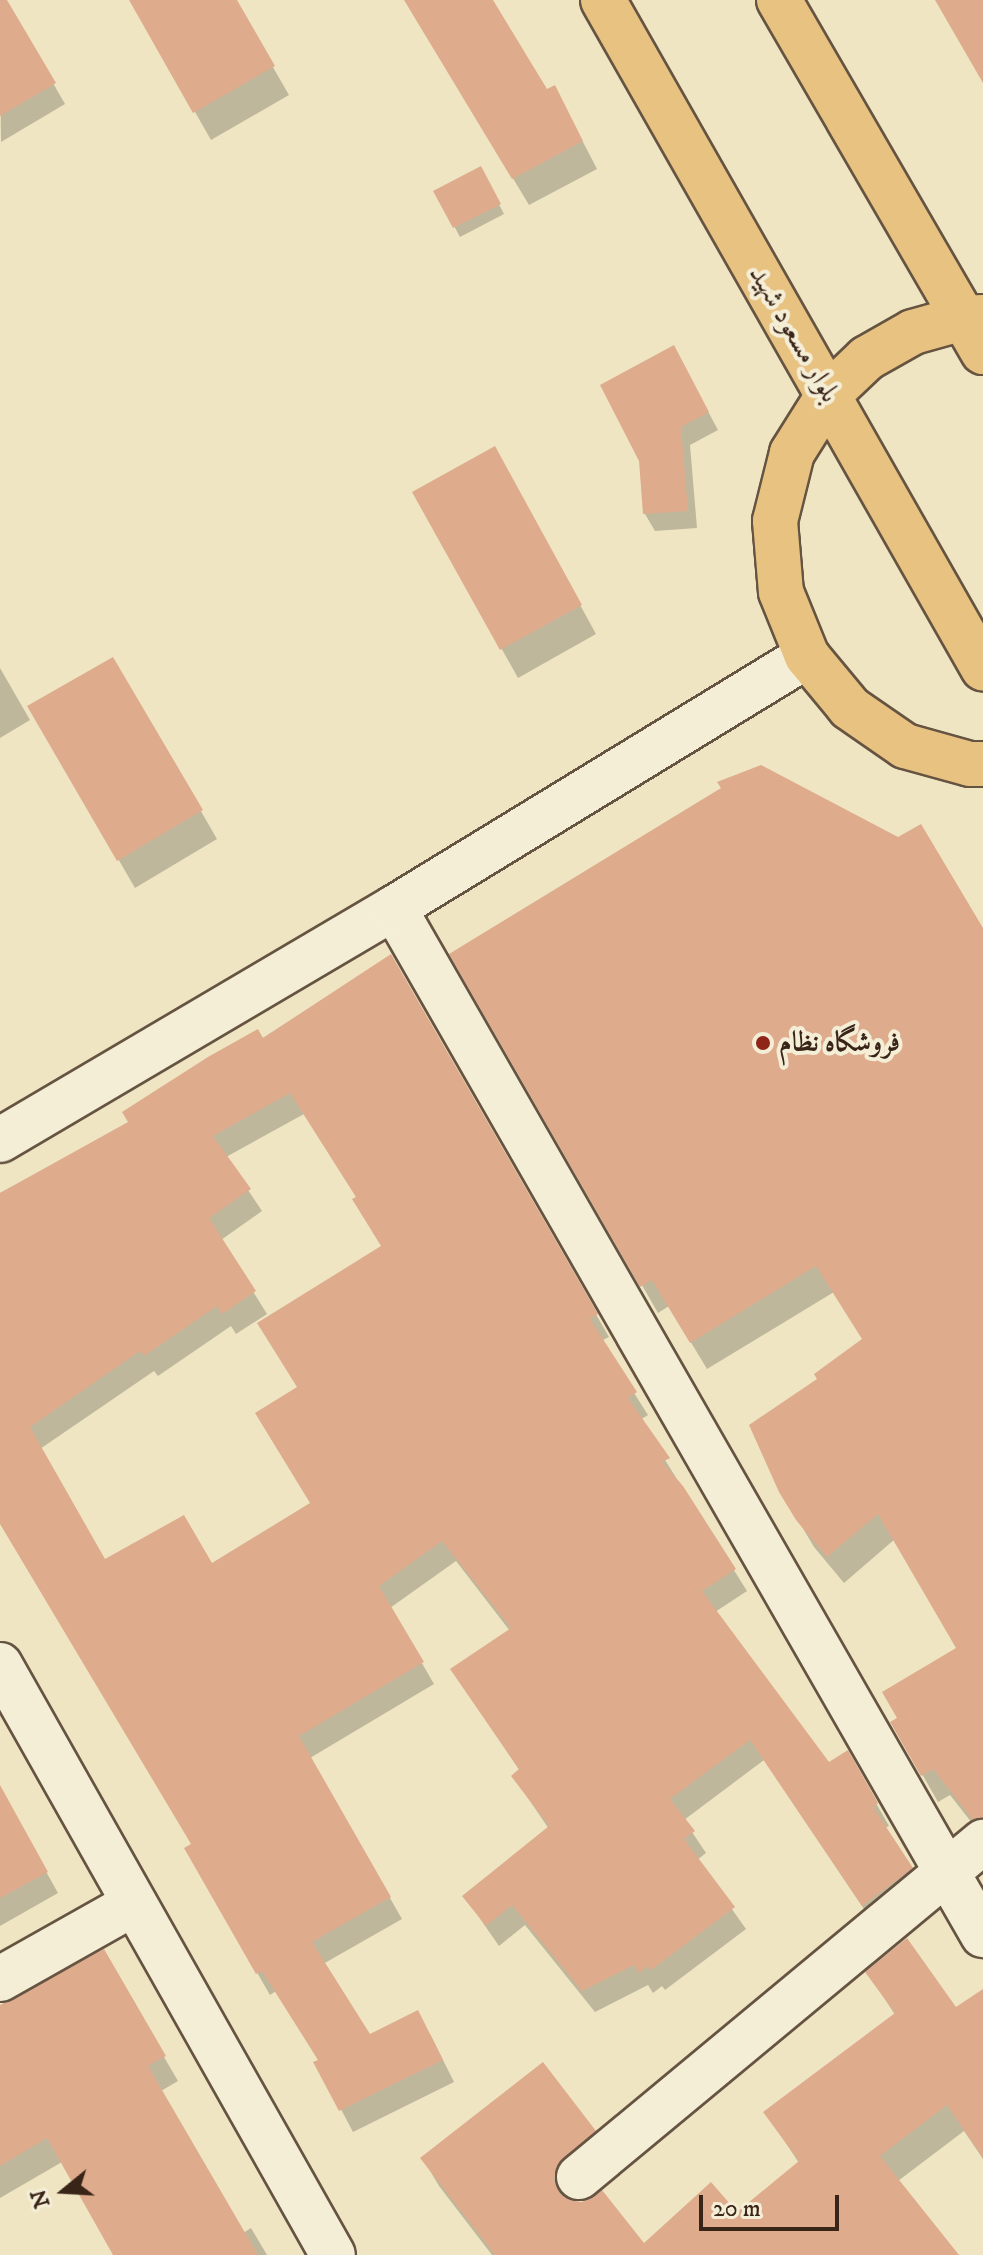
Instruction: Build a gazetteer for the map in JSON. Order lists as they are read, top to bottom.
{
  "streets": {
    "main road": ["بلوار مسعود شهید"]
  },
  "places": ["فروشگاه نظام"],
  "scale_bar": "20 m",
  "north": "left"
}
